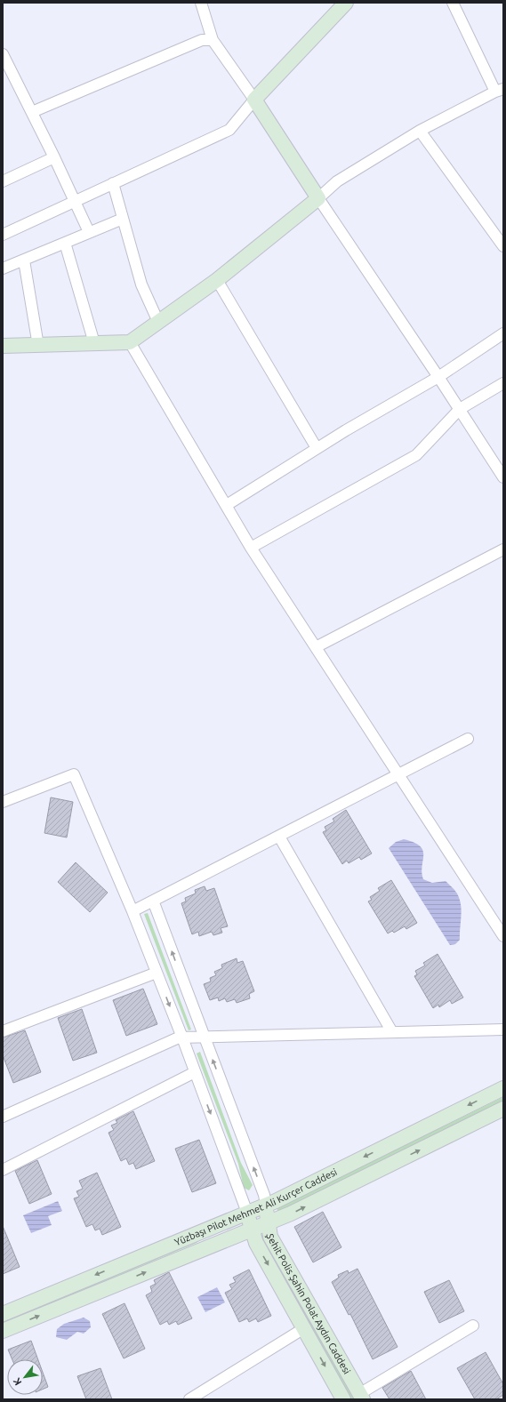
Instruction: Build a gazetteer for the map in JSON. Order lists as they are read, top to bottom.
{
  "streets": {
    "main road": ["Yüzbaşı Pilot Mehmet Ali Kurçer Caddesi", "Şehit Polis Şahin Polat Aydın Caddesi"]
  },
  "crossings": [
    ["Yüzbaşı Pilot Mehmet Ali Kurçer Caddesi", "Şehit Polis Şahin Polat Aydın Caddesi"]
  ],
  "north": "bottom left"
}
